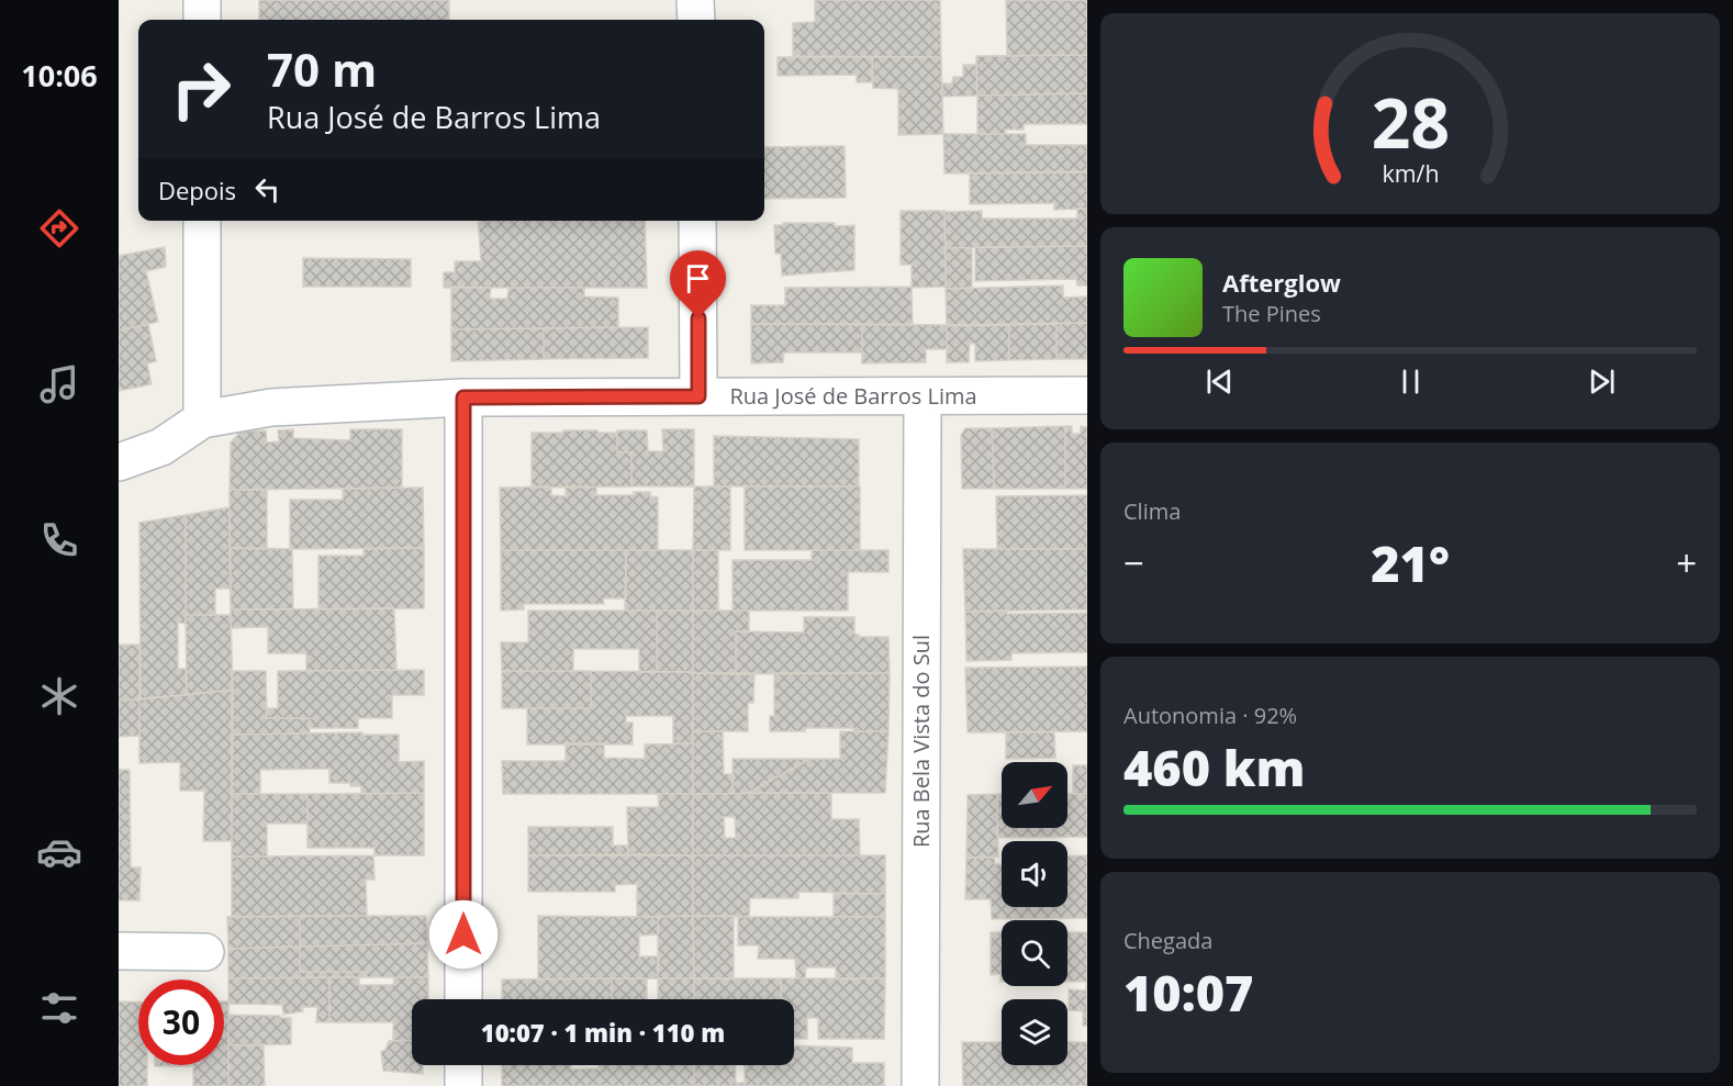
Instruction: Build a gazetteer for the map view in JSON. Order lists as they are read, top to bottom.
{
  "streets": {
    "street": ["Rua José de Barros Lima", "Rua Bela Vista do Sul"]
  },
  "crossings": [
    ["Rua José de Barros Lima", "Rua Bela Vista do Sul"]
  ],
  "north": "top right",
  "page": {
    "tabs": "10:06",
    "turn": ["70 m", "Rua José de Barros Lima"],
    "then": "Depois",
    "song": ["Afterglow", "The Pines"],
    "tile": [
      "Clima",
      ["Autonomia · 92%", "460 km"],
      ["Chegada", "10:07"]
    ],
    "heat": ["−", "21°", "+"],
    "limit": "30",
    "trip": "10:07 · 1 min · 110 m",
    "gauge": ["28", "km/h"]
  }
}
